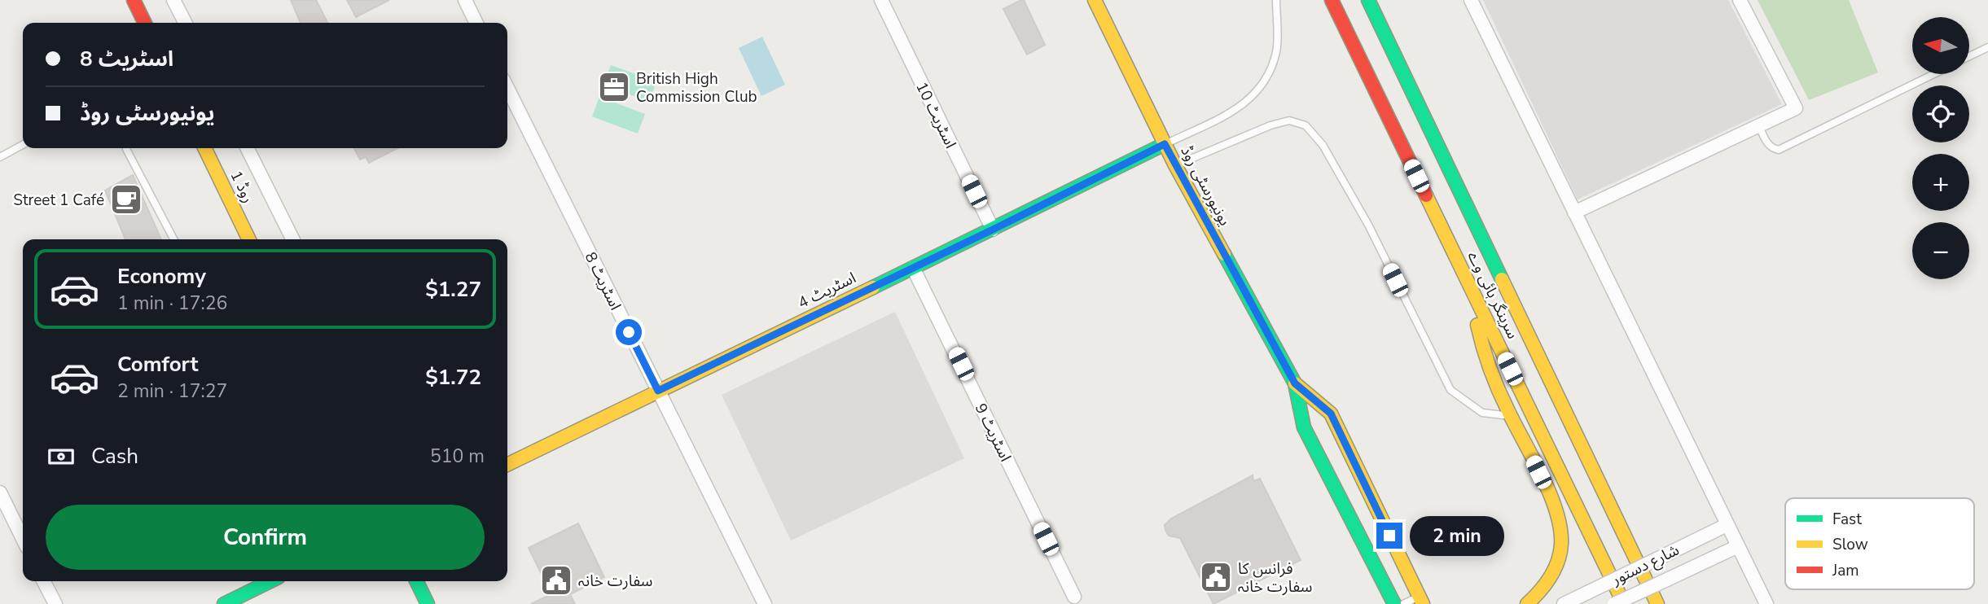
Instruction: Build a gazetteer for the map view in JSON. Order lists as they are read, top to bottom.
{
  "streets": {
    "main road": [
      "یونیورسٹی روڈ",
      "روڈ 1",
      "اسٹریٹ 4",
      "سرینگر ہائی وے"
    ],
    "street": [
      "اسٹریٹ 10",
      "اسٹریٹ 8",
      "اسٹریٹ 9",
      "شارع دستور"
    ]
  },
  "crossings": [
    ["اسٹریٹ 10", "اسٹریٹ 4"],
    ["یونیورسٹی روڈ", "اسٹریٹ 4"],
    ["اسٹریٹ 8", "اسٹریٹ 4"],
    ["اسٹریٹ 4", "اسٹریٹ 9"]
  ],
  "places": {
    "office": ["British High Commission Club"],
    "cafe": ["Street 1 Café"],
    "public building": ["فرانس کا سفارت خانہ", "سفارت خانہ"]
  },
  "legend": ["Fast", "Slow", "Jam"],
  "north": "left",
  "page": {
    "map_buttons": ["+", "−"],
    "banner": ["اسٹریٹ 8", "یونیورسٹی روڈ"],
    "list": [
      {
        "name": "Economy",
        "note": "1 min · 17:26",
        "value": "$1.27"
      },
      {
        "name": "Comfort",
        "note": "2 min · 17:27",
        "value": "$1.72"
      }
    ],
    "pay": ["Cash", "510 m"],
    "buttons": "Confirm",
    "bubble": "2 min"
  }
}
